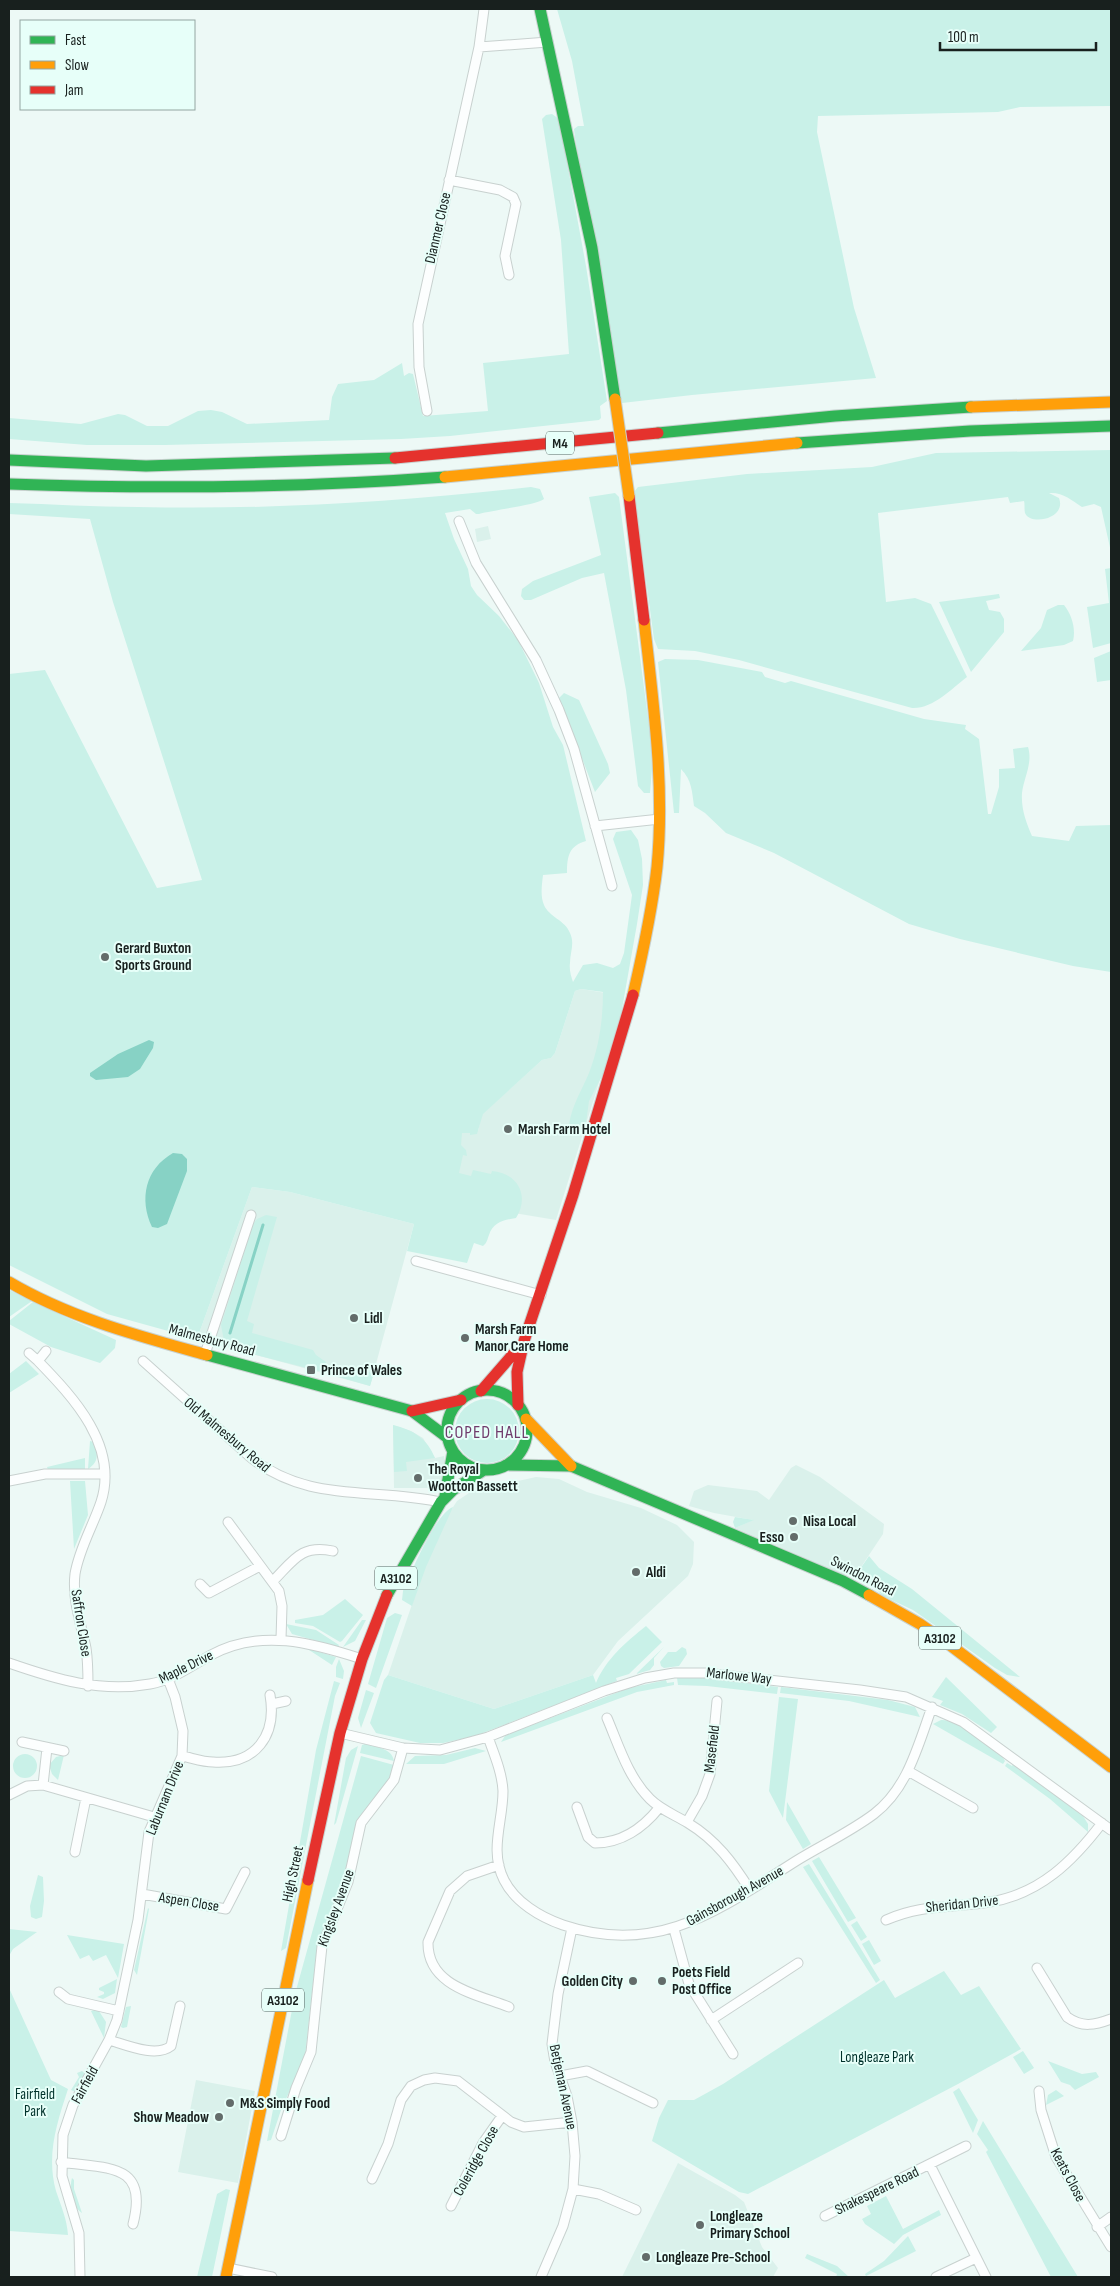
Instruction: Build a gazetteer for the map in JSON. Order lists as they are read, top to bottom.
{
  "streets": {
    "main road": [
      "M4",
      "Malmesbury Road",
      "Swindon Road",
      "A3102",
      "High Street"
    ],
    "street": [
      "Dianmer Close",
      "Old Malmesbury Road",
      "Saffron Close",
      "Maple Drive",
      "Marlowe Way",
      "Masefield",
      "Laburnam Drive",
      "Gainsborough Avenue",
      "Aspen Close",
      "Sheridan Drive",
      "Kingsley Avenue",
      "Fairfield",
      "Betjeman Avenue",
      "Coleridge Close",
      "Keats Close",
      "Shakespeare Road"
    ]
  },
  "crossings": [
    ["Old Malmesbury Road", "High Street"],
    ["Swindon Road", "A3102"],
    ["Swindon Road", "High Street"],
    ["A3102", "High Street"],
    ["Saffron Close", "Maple Drive"],
    ["Maple Drive", "Laburnam Drive"],
    ["Maple Drive", "High Street"],
    ["Marlowe Way", "High Street"],
    ["Marlowe Way", "Gainsborough Avenue"],
    ["Marlowe Way", "Sheridan Drive"],
    ["Marlowe Way", "Kingsley Avenue"],
    ["Laburnam Drive", "Aspen Close"],
    ["Laburnam Drive", "Fairfield"],
    ["Gainsborough Avenue", "Betjeman Avenue"],
    ["Betjeman Avenue", "Coleridge Close"]
  ],
  "districts": ["COPED HALL"],
  "parks": ["Longleaze Park", "Fairfield Park"],
  "places": {
    "other": [
      "Gerard Buxton Sports Ground",
      "Marsh Farm Hotel",
      "Lidl",
      "Marsh Farm Manor Care Home",
      "The Royal Wootton Bassett",
      "Nisa Local",
      "Esso",
      "Aldi",
      "Golden City",
      "Poets Field Post Office",
      "M&S Simply Food",
      "Show Meadow",
      "Longleaze Primary School",
      "Longleaze Pre-School"
    ],
    "transit": ["Prince of Wales"]
  },
  "legend": ["Fast", "Slow", "Jam"],
  "scale_bar": "100 m"
}
